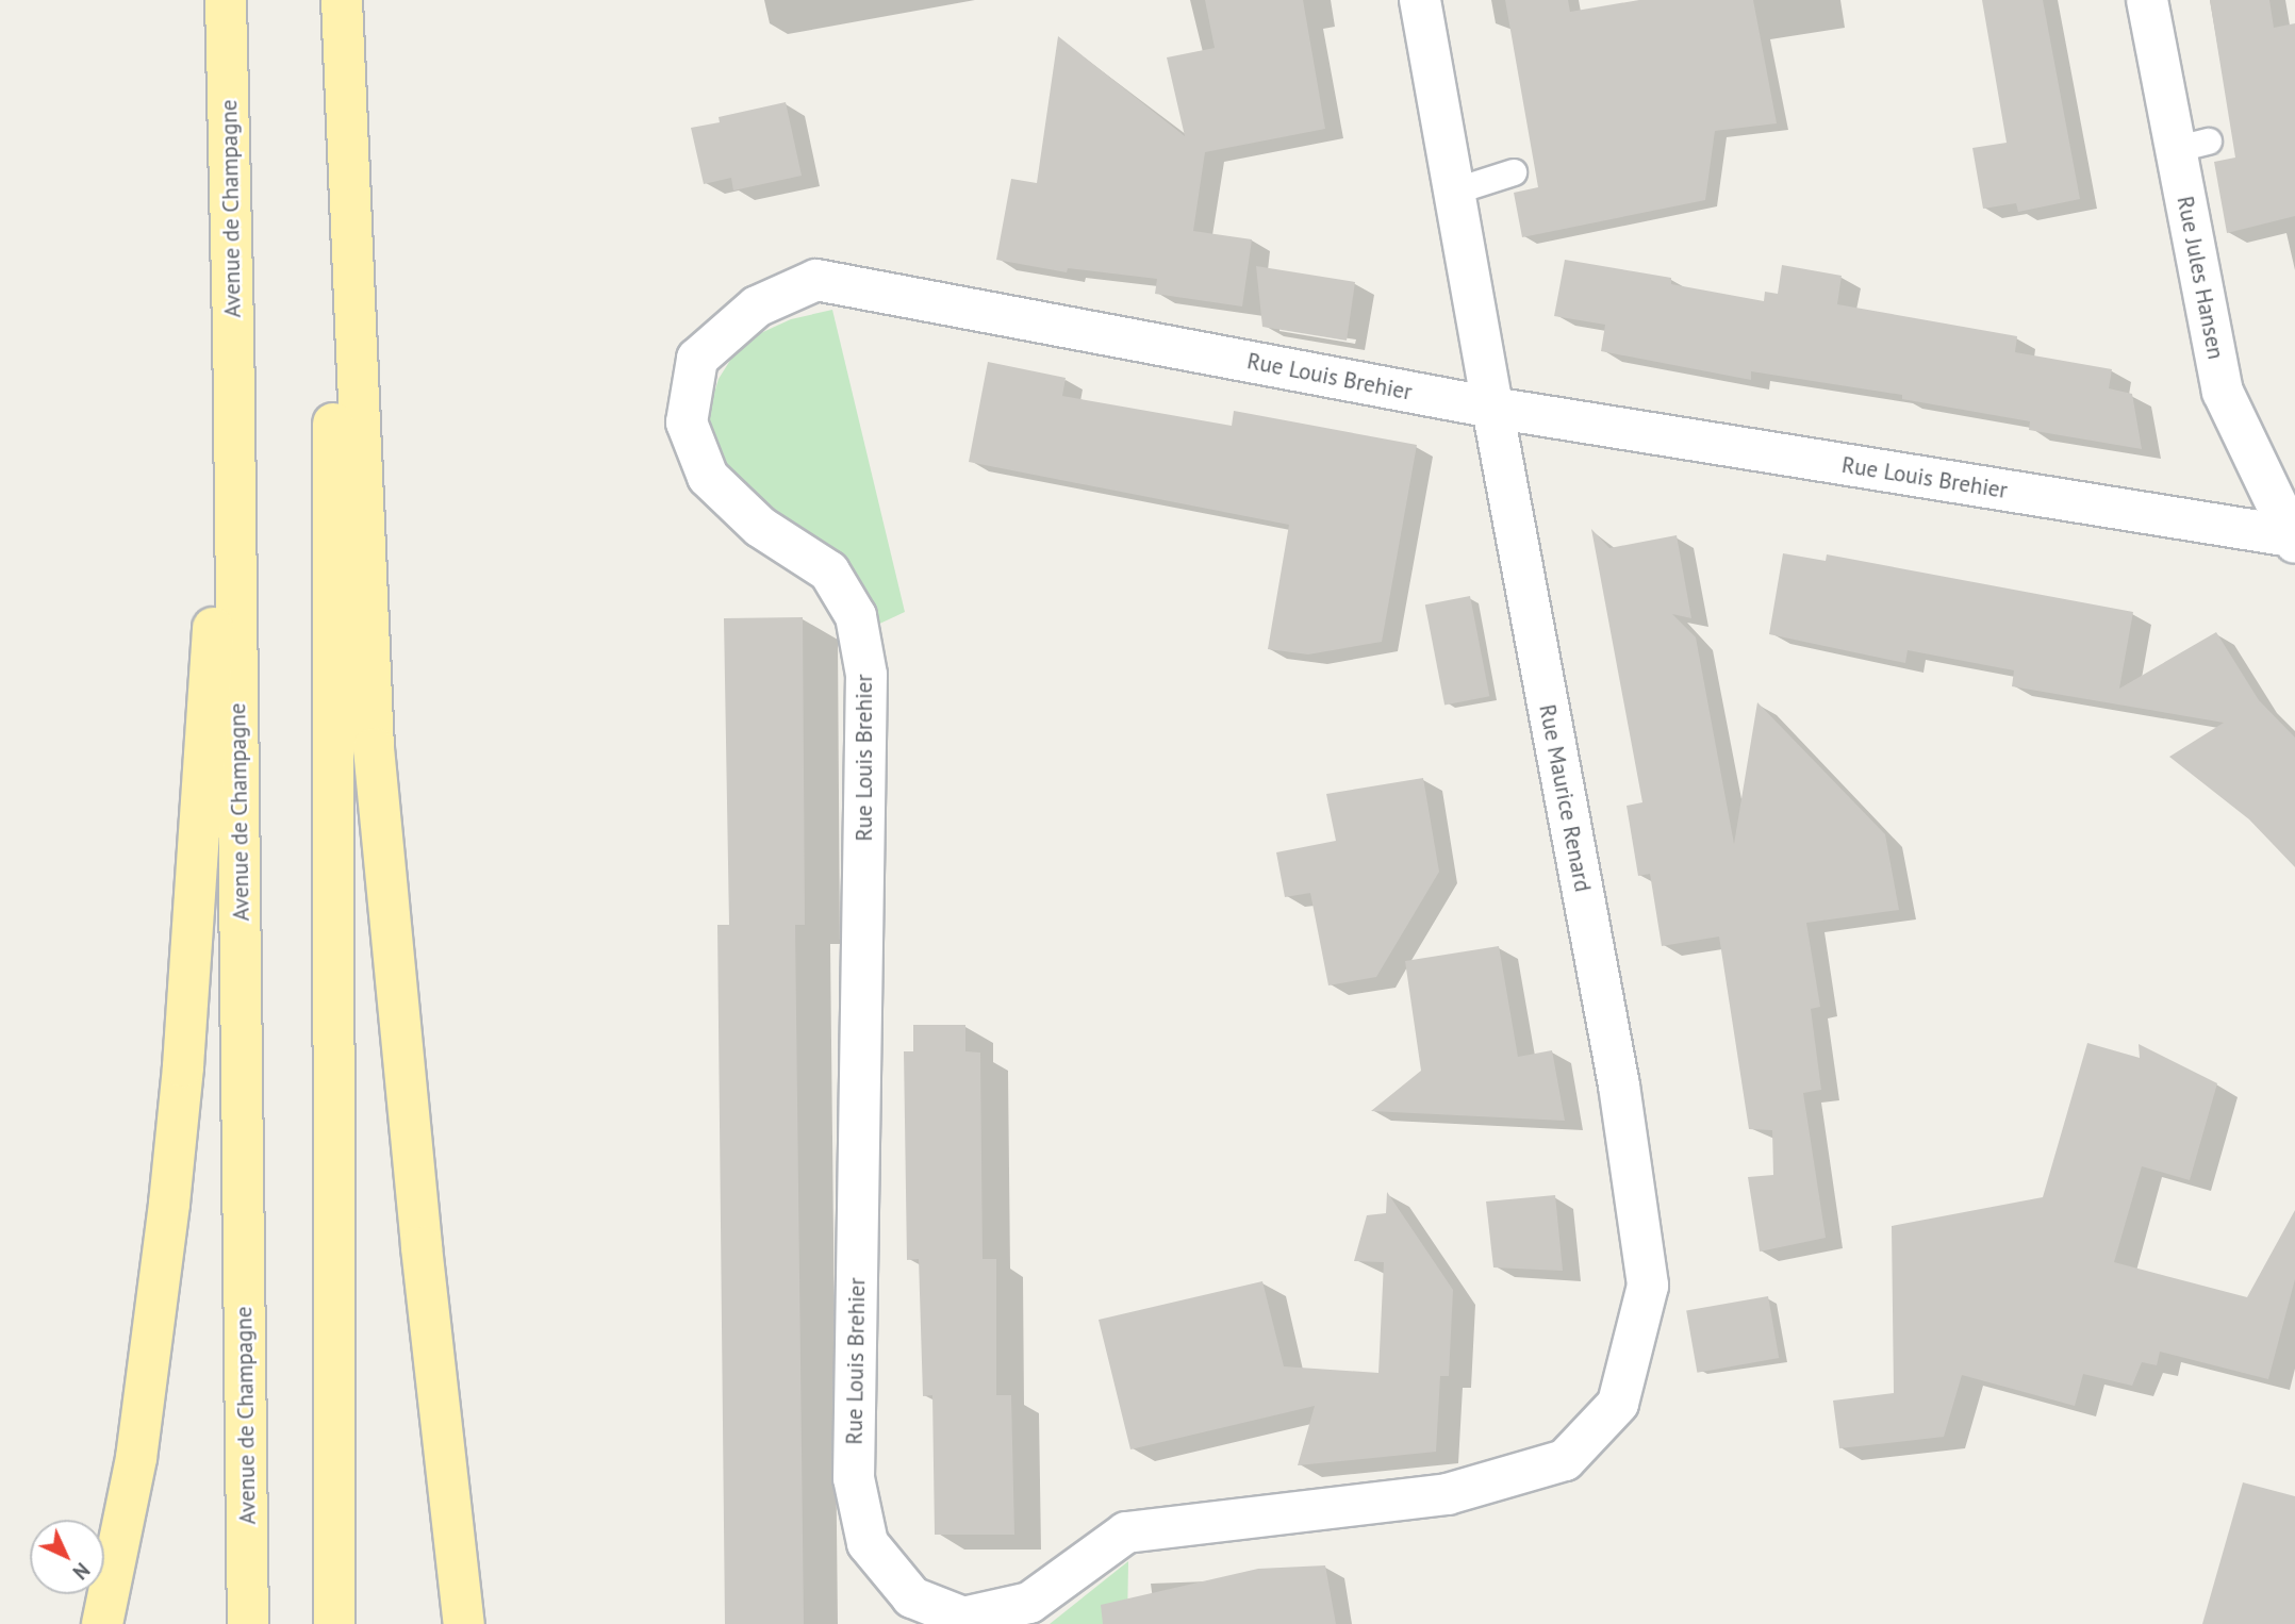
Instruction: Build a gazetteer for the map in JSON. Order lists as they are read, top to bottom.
{
  "streets": {
    "main road": ["Avenue de Champagne"],
    "street": ["Rue Jules Hansen", "Rue Louis Brehier", "Rue Maurice Renard"]
  },
  "crossings": [
    ["Rue Jules Hansen", "Rue Louis Brehier"],
    ["Rue Louis Brehier", "Rue Maurice Renard"]
  ],
  "north": "bottom right"
}
